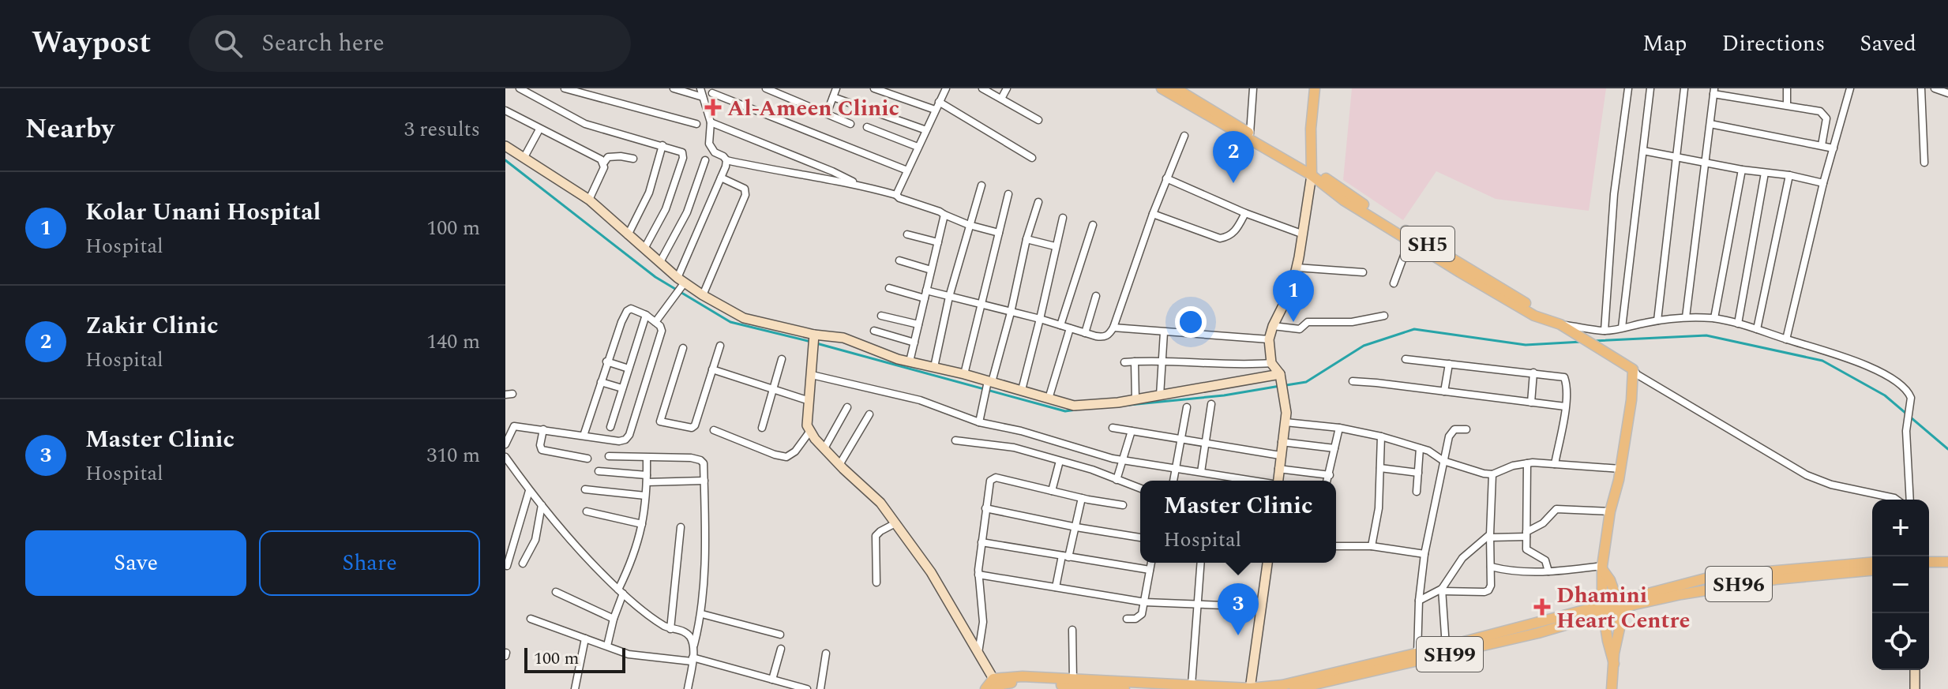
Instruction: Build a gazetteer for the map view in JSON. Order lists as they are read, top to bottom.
{
  "streets": {
    "main road": ["SH5", "SH96", "SH99"]
  },
  "crossings": [
    ["SH96", "SH99"]
  ],
  "places": {
    "health": ["Al-Ameen Clinic", "Dhamini Heart Centre"]
  },
  "scale_bar": "100 m",
  "page": {
    "header": "Waypost",
    "search": "Search here",
    "nav": ["Map", "Directions", "Saved"],
    "heading": ["Nearby", "3 results"],
    "pins": ["2", "1", "3"],
    "list": [
      {
        "mark": "1",
        "name": "Kolar Unani Hospital",
        "note": "Hospital",
        "value": "100 m"
      },
      {
        "mark": "2",
        "name": "Zakir Clinic",
        "note": "Hospital",
        "value": "140 m"
      },
      {
        "mark": "3",
        "name": "Master Clinic",
        "note": "Hospital",
        "value": "310 m"
      }
    ],
    "popup": ["Master Clinic", "Hospital"],
    "map_buttons": ["+", "−"],
    "buttons": ["Save", "Share"],
    "scale": "100 m"
  }
}
